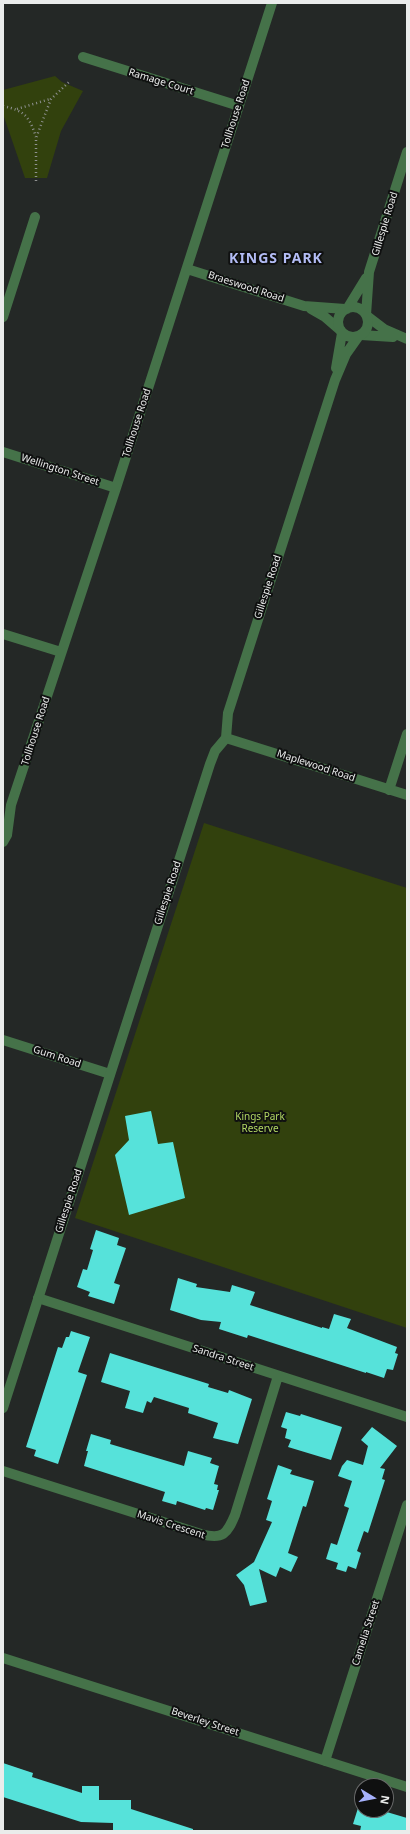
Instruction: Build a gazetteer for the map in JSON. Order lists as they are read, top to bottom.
{
  "streets": {
    "street": [
      "Ramage Court",
      "Tollhouse Road",
      "Gillespie Road",
      "Braeswood Road",
      "Wellington Street",
      "Maplewood Road",
      "Gum Road",
      "Sandra Street",
      "Mavis Crescent",
      "Camelia Street",
      "Beverley Street"
    ]
  },
  "crossings": [
    ["Ramage Court", "Tollhouse Road"],
    ["Tollhouse Road", "Braeswood Road"],
    ["Tollhouse Road", "Wellington Street"],
    ["Gillespie Road", "Braeswood Road"],
    ["Gillespie Road", "Maplewood Road"],
    ["Gillespie Road", "Gum Road"],
    ["Gillespie Road", "Sandra Street"],
    ["Sandra Street", "Mavis Crescent"],
    ["Camelia Street", "Beverley Street"]
  ],
  "districts": ["KINGS PARK"],
  "parks": ["Kings Park Reserve"],
  "north": "right"
}
